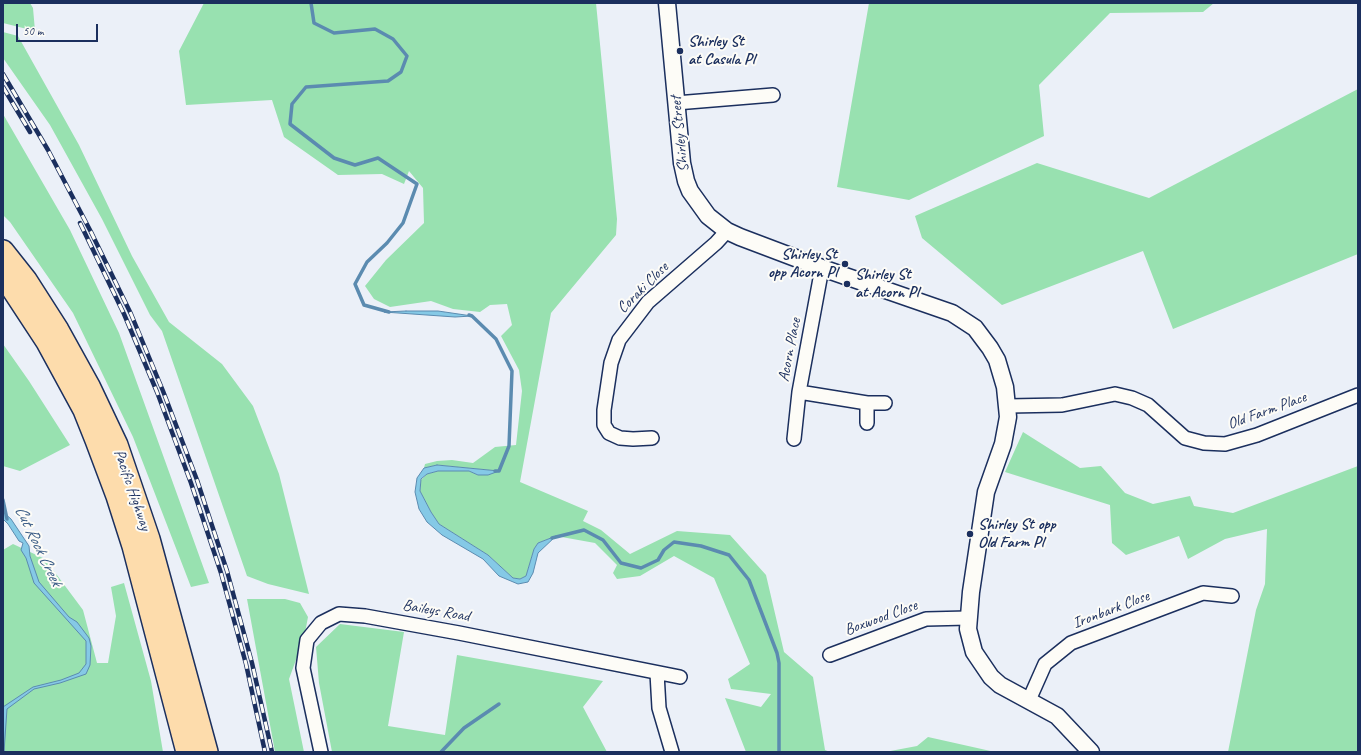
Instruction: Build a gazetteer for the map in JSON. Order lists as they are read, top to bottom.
{
  "streets": {
    "main road": ["Pacific Highway"],
    "street": [
      "Shirley Street",
      "Coraki Close",
      "Acorn Place",
      "Old Farm Place",
      "Ironbark Close",
      "Baileys Road",
      "Boxwood Close"
    ]
  },
  "crossings": [
    ["Shirley Street", "Coraki Close"],
    ["Shirley Street", "Acorn Place"],
    ["Shirley Street", "Old Farm Place"],
    ["Shirley Street", "Ironbark Close"],
    ["Shirley Street", "Boxwood Close"]
  ],
  "water": ["Cut Rock Creek"],
  "places": [
    "Shirley St at Casula Pl",
    "Shirley St opp Acorn Pl",
    "Shirley St at Acorn Pl",
    "Shirley St opp Old Farm Pl"
  ],
  "scale_bar": "50 m"
}
